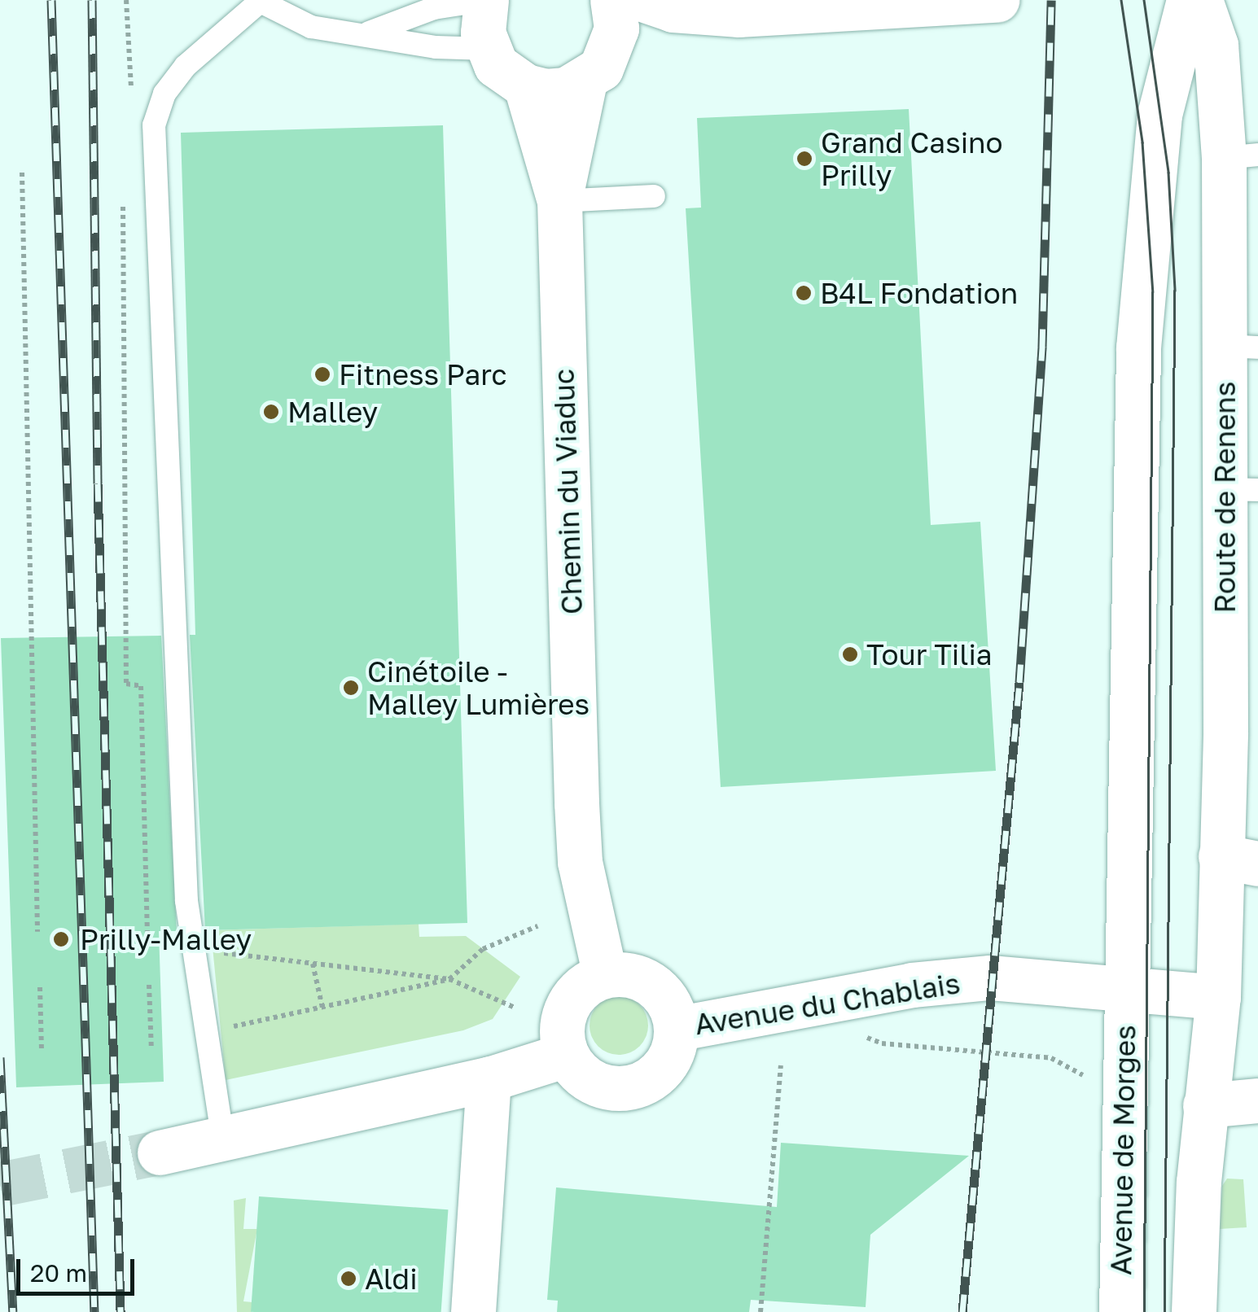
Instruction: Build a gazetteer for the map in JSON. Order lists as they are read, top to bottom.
{
  "streets": {
    "main road": [
      "Chemin du Viaduc",
      "Route de Renens",
      "Avenue du Chablais",
      "Avenue de Morges"
    ]
  },
  "crossings": [
    ["Chemin du Viaduc", "Avenue du Chablais"],
    ["Route de Renens", "Avenue du Chablais"],
    ["Avenue du Chablais", "Avenue de Morges"]
  ],
  "places": [
    "Grand Casino Prilly",
    "B4L Fondation",
    "Fitness Parc",
    "Malley",
    "Tour Tilia",
    "Cinétoile - Malley Lumières",
    "Prilly-Malley",
    "Aldi"
  ],
  "scale_bar": "20 m"
}
